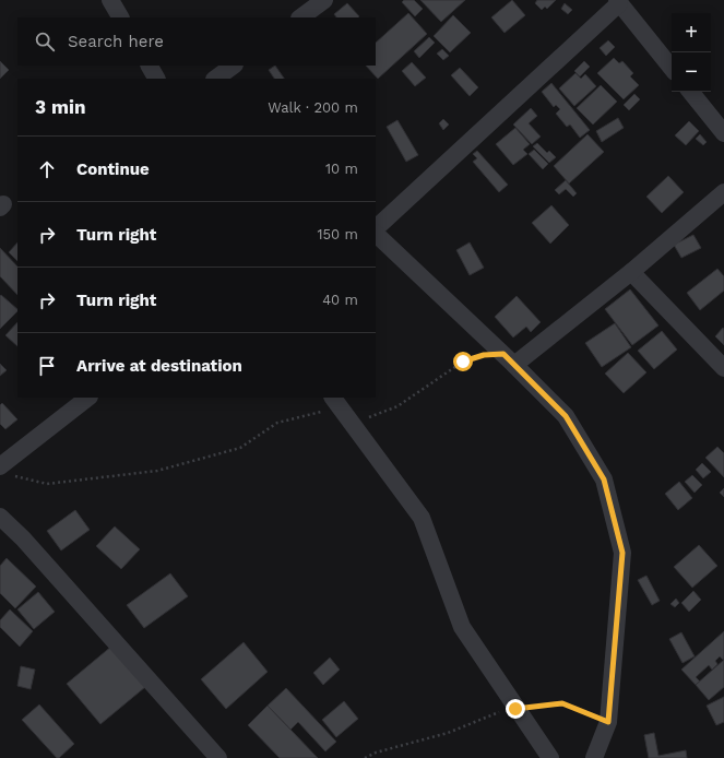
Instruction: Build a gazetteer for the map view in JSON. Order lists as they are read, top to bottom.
{
  "page": {
    "map_buttons": ["+", "−"],
    "search": "Search here",
    "heading": ["3 min", "Walk · 200 m"],
    "list": [
      ["Continue", "10 m"],
      ["Turn right", "150 m"],
      ["Turn right", "40 m"],
      "Arrive at destination"
    ]
  }
}
